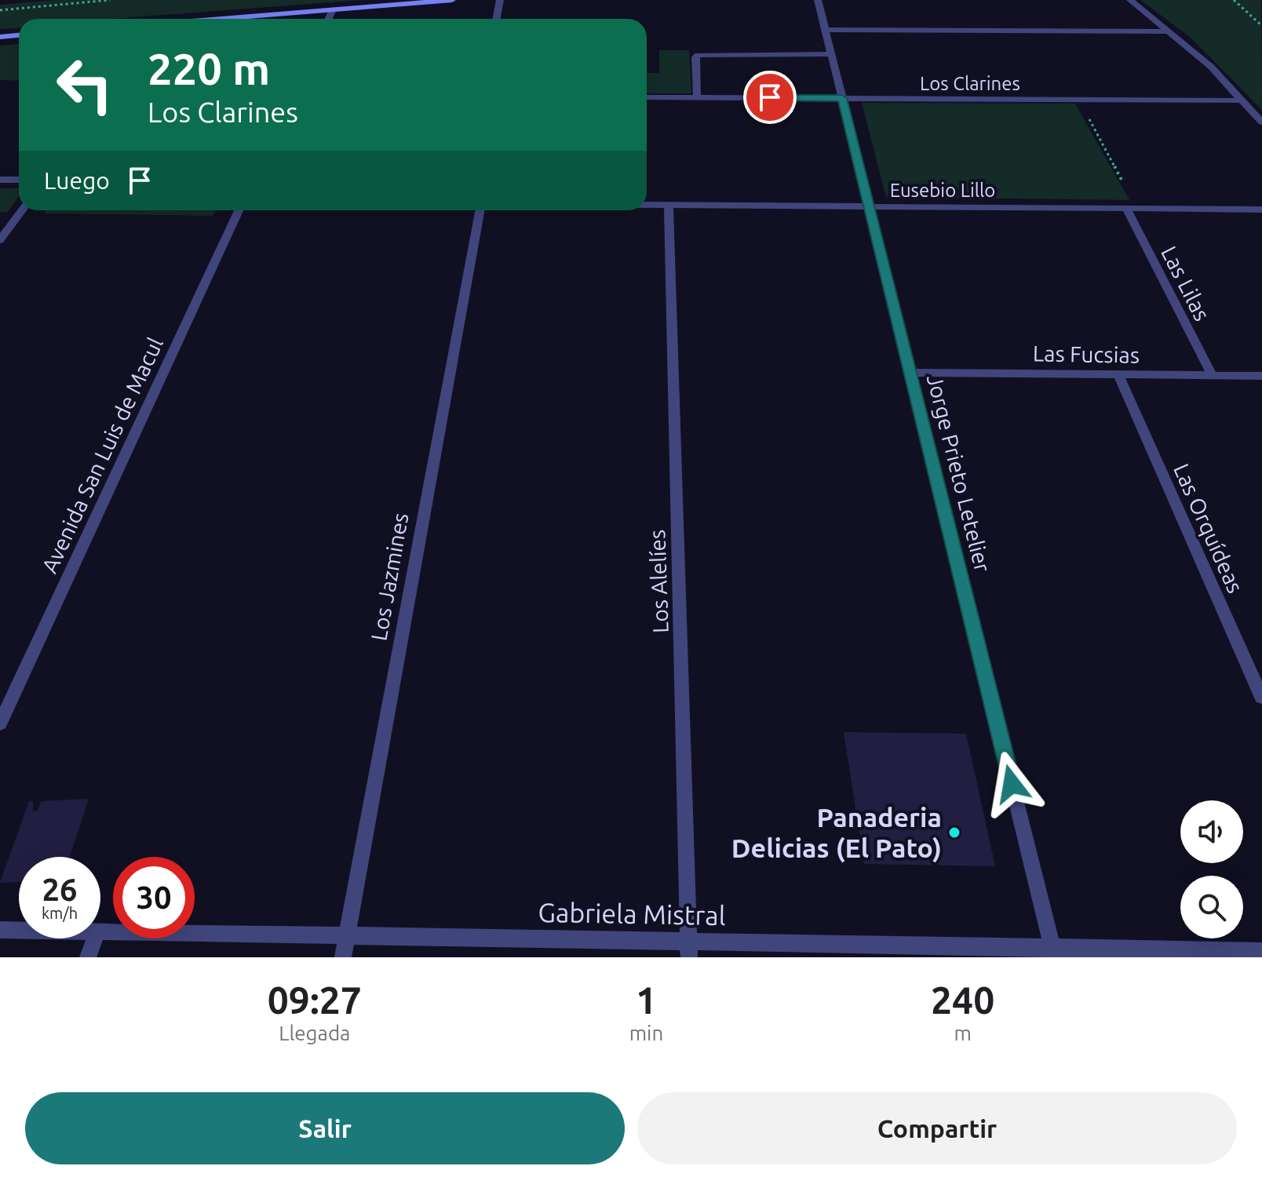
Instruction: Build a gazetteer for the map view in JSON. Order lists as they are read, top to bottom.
{
  "streets": {
    "street": [
      "Los Clarines",
      "Eusebio Lillo",
      "Las Lilas",
      "Las Fucsias",
      "Avenida San Luis de Macul",
      "Jorge Prieto Letelier",
      "Las Orquídeas",
      "Los Jazmines",
      "Los Alelíes",
      "Gabriela Mistral"
    ]
  },
  "crossings": [
    ["Los Clarines", "Jorge Prieto Letelier"],
    ["Eusebio Lillo", "Las Lilas"],
    ["Eusebio Lillo", "Jorge Prieto Letelier"],
    ["Eusebio Lillo", "Los Alelíes"],
    ["Las Lilas", "Las Fucsias"],
    ["Las Fucsias", "Jorge Prieto Letelier"],
    ["Las Fucsias", "Las Orquídeas"],
    ["Jorge Prieto Letelier", "Gabriela Mistral"],
    ["Los Jazmines", "Gabriela Mistral"],
    ["Los Alelíes", "Gabriela Mistral"]
  ],
  "places": ["Panaderia Delicias (El Pato)"],
  "page": {
    "turn": ["220 m", "Los Clarines"],
    "then": "Luego",
    "speed": "26 km/h",
    "limit": "30",
    "eta": [
      "09:27",
      "Llegada",
      "1",
      "min",
      "240",
      "m"
    ],
    "buttons": ["Salir", "Compartir"]
  }
}
